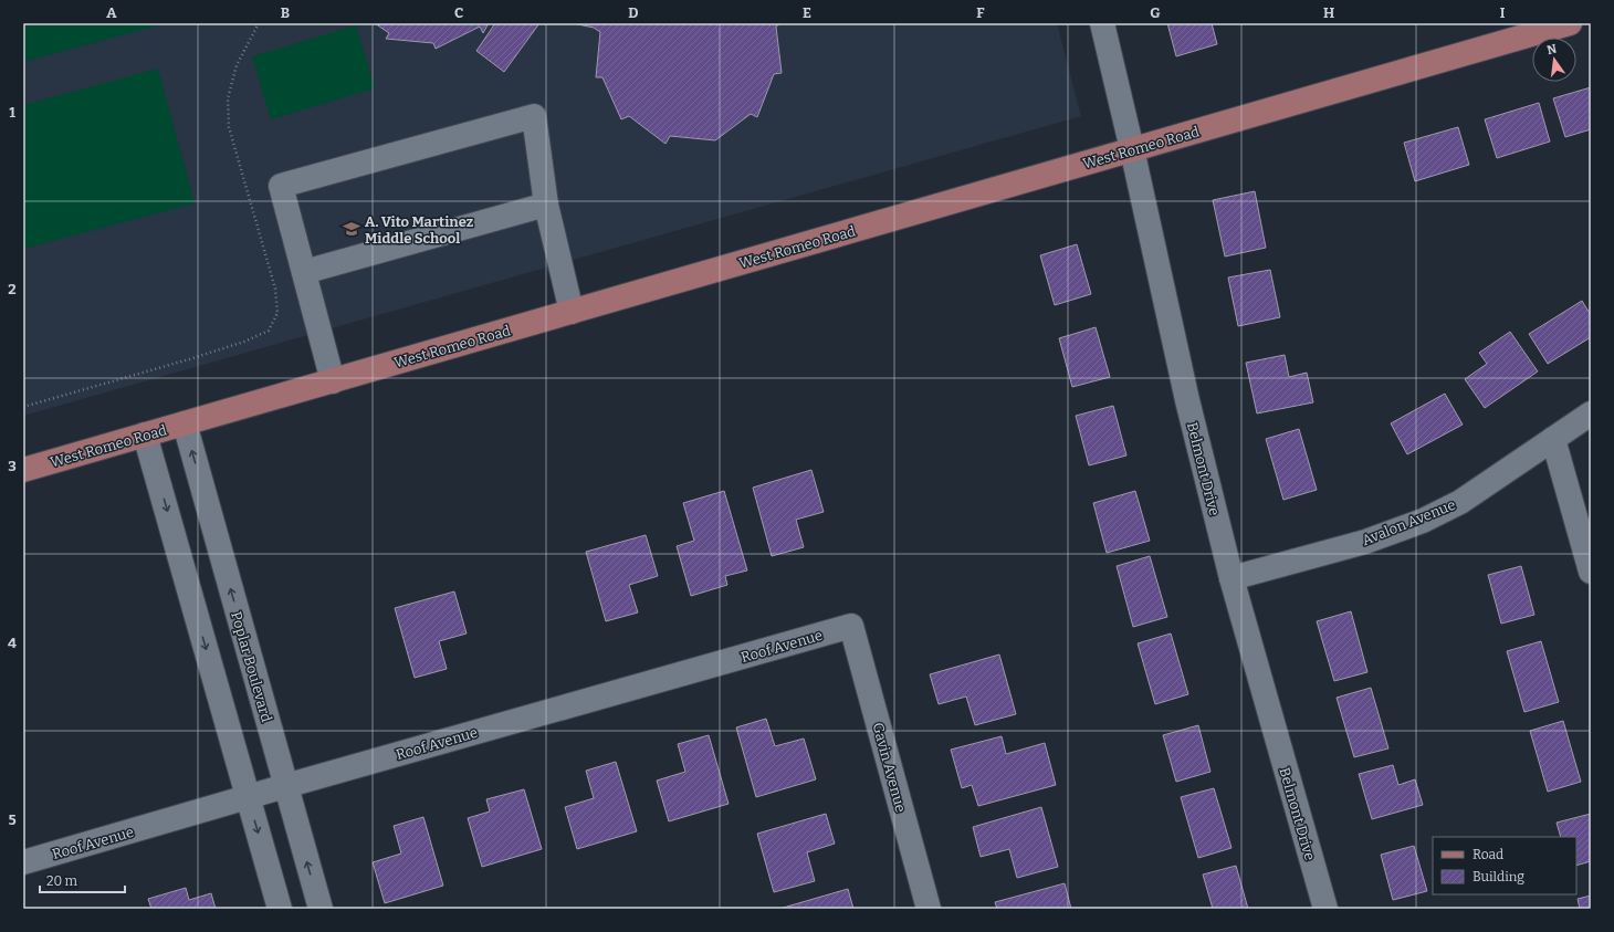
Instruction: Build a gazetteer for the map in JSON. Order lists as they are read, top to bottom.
{
  "streets": {
    "main road": ["West Romeo Road"],
    "street": [
      "Belmont Drive",
      "Avalon Avenue",
      "Roof Avenue",
      "Poplar Boulevard",
      "Gavin Avenue"
    ]
  },
  "crossings": [
    ["West Romeo Road", "Belmont Drive"],
    ["West Romeo Road", "Poplar Boulevard"],
    ["Belmont Drive", "Avalon Avenue"],
    ["Roof Avenue", "Poplar Boulevard"],
    ["Roof Avenue", "Gavin Avenue"]
  ],
  "places": {
    "school or university": ["A. Vito Martinez Middle School"]
  },
  "legend": ["Road", "Building"],
  "scale_bar": "20 m",
  "north": "top",
  "grid": {
    "columns": [
      "A",
      "B",
      "C",
      "D",
      "E",
      "F",
      "G",
      "H",
      "I"
    ],
    "rows": [
      "1",
      "2",
      "3",
      "4",
      "5"
    ]
  }
}
